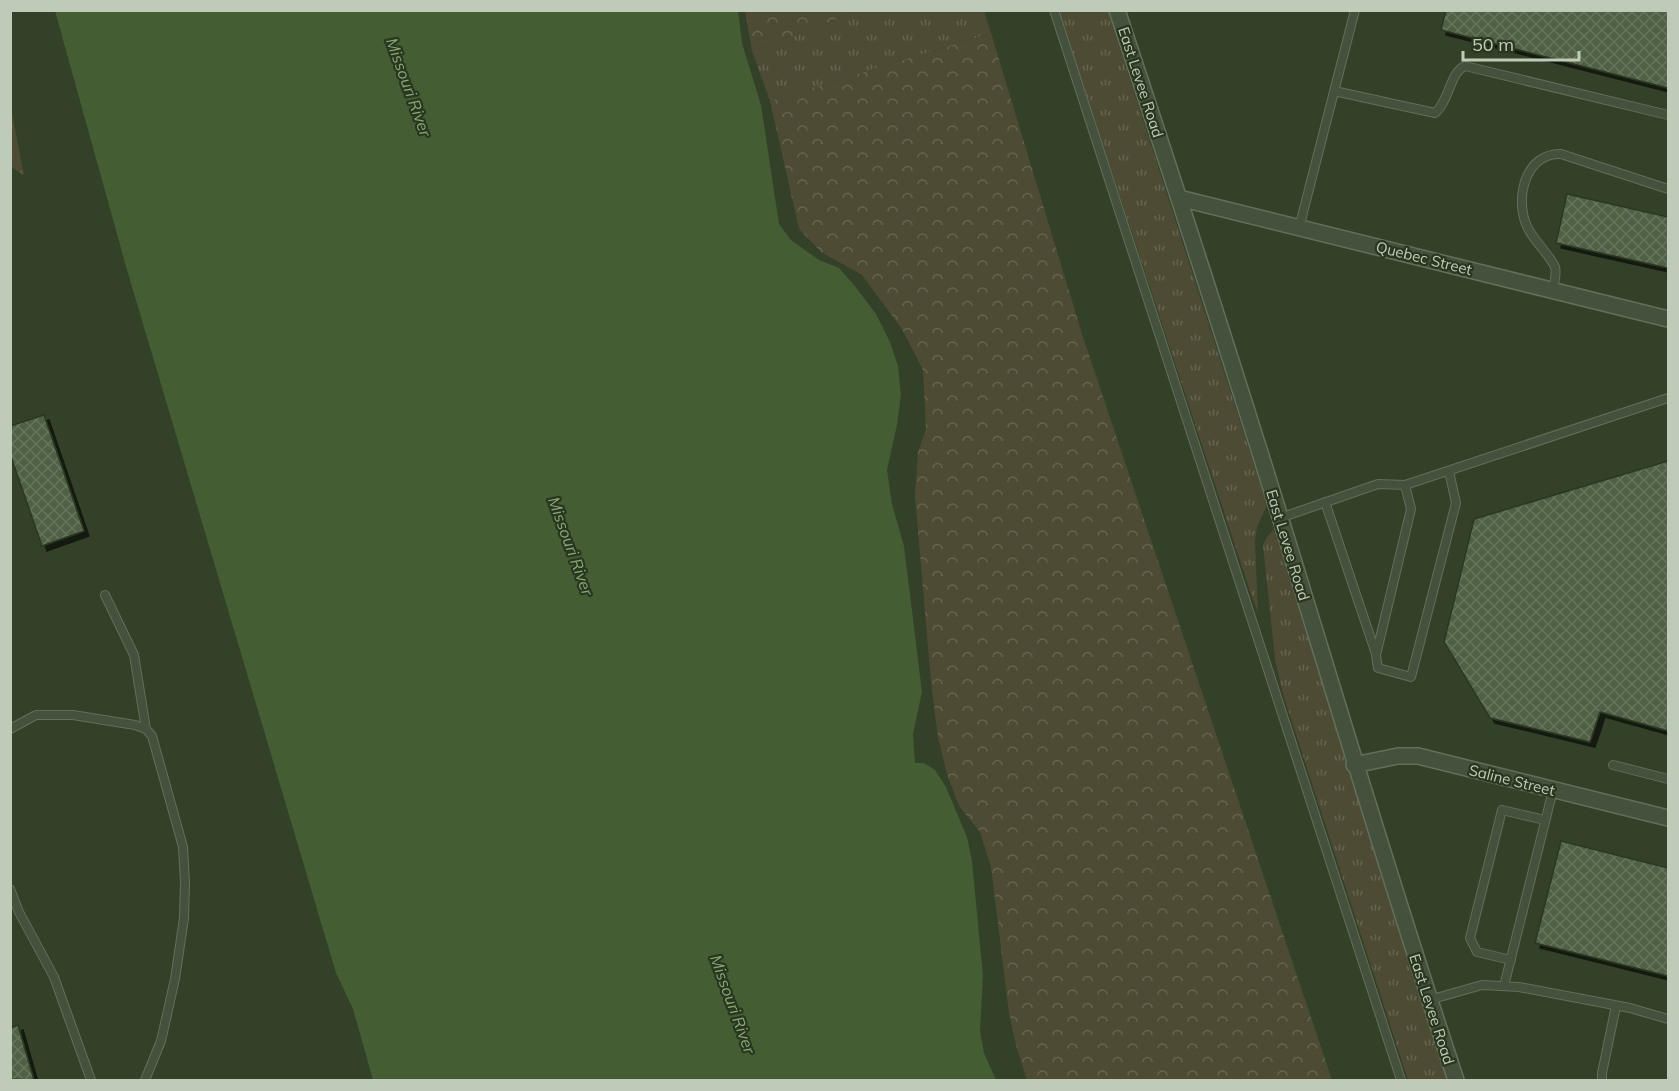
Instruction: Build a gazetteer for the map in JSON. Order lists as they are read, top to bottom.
{
  "streets": {
    "street": ["East Levee Road", "Quebec Street", "Saline Street"]
  },
  "crossings": [
    ["East Levee Road", "Quebec Street"],
    ["East Levee Road", "Saline Street"]
  ],
  "water": ["Missouri River"],
  "scale_bar": "50 m"
}
